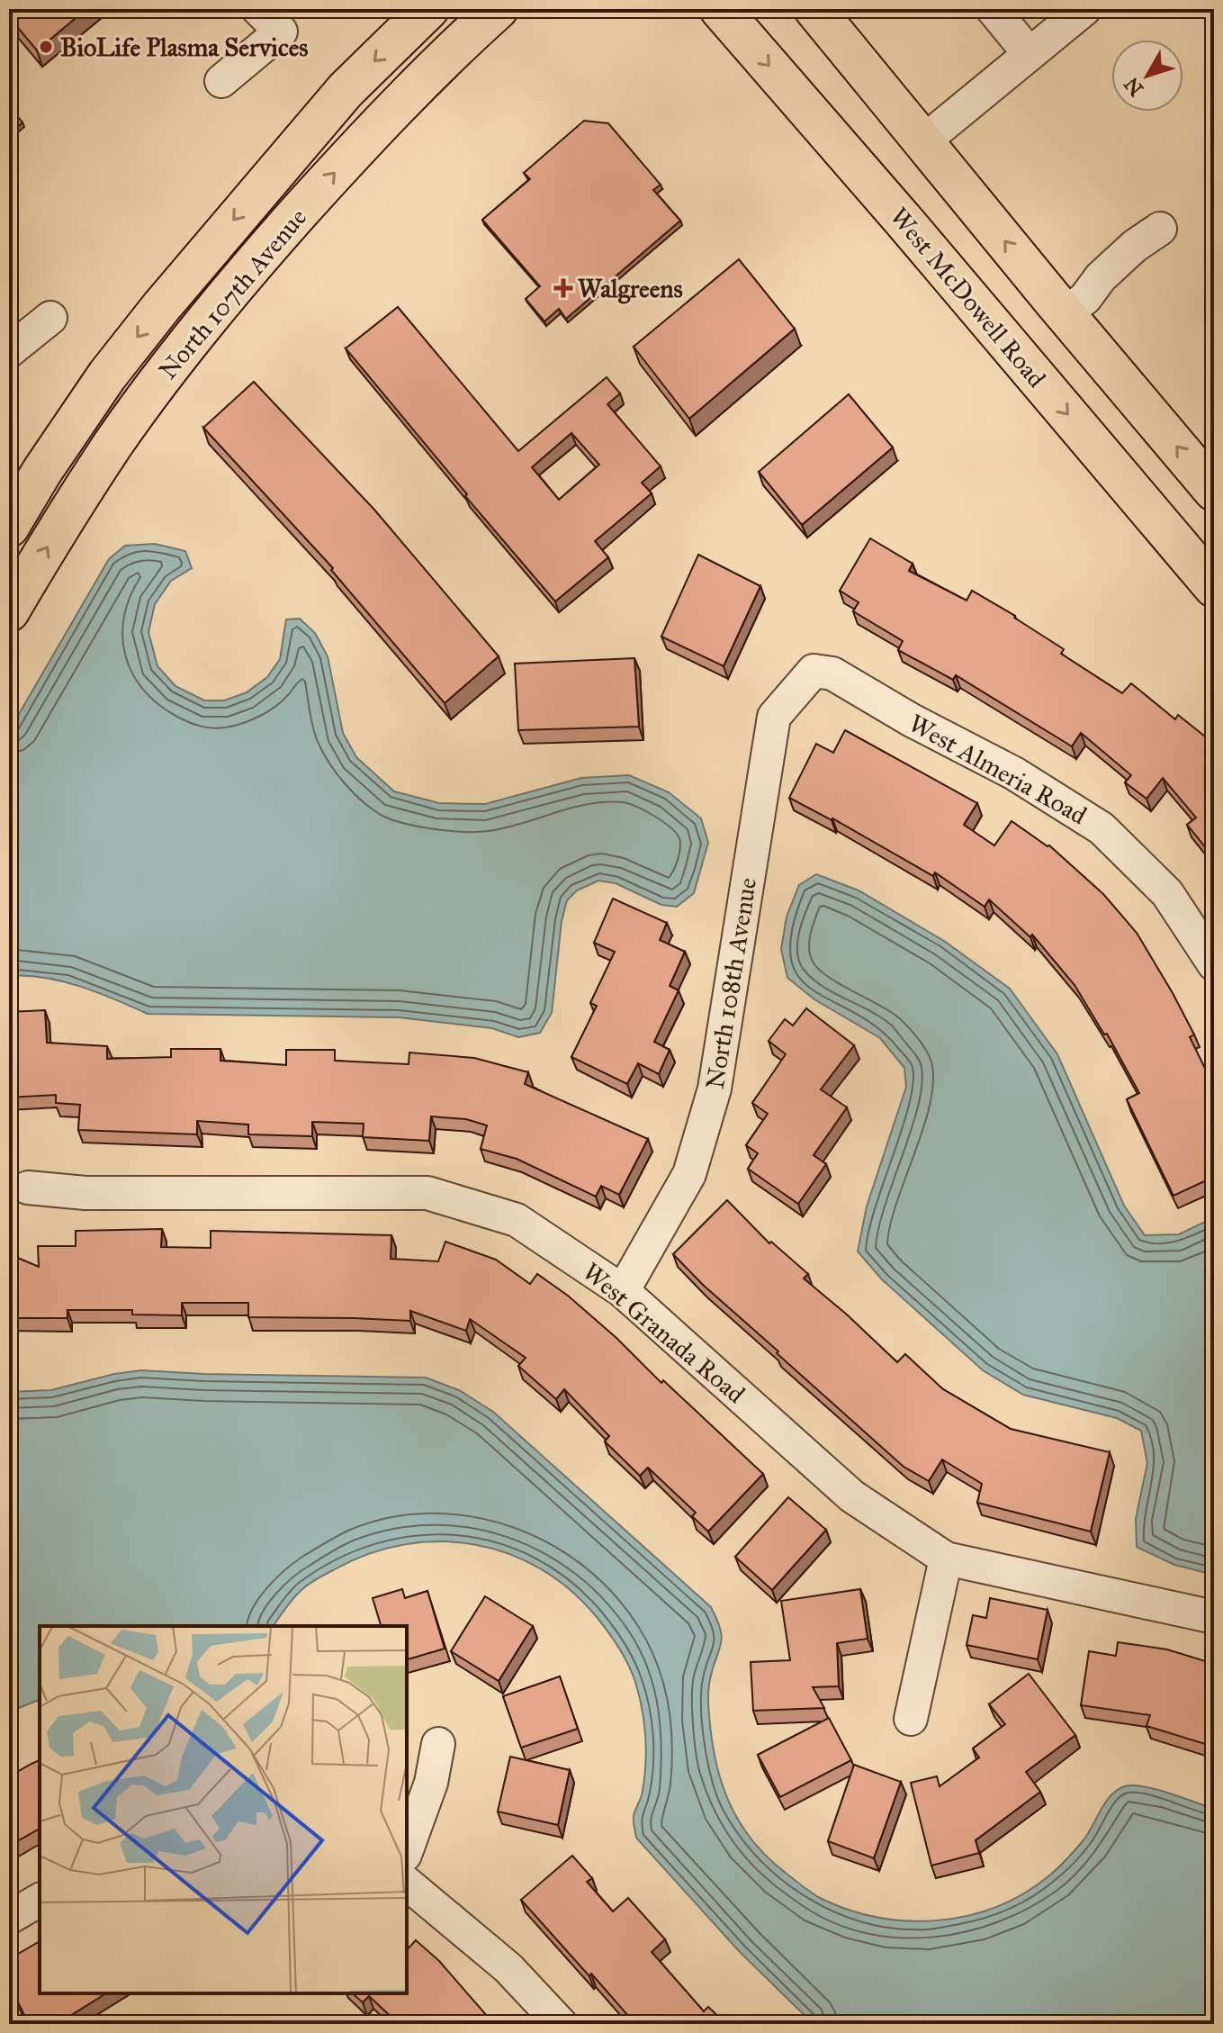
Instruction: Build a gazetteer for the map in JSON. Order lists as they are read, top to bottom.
{
  "streets": {
    "main road": ["North 107th Avenue", "West McDowell Road"],
    "street": ["West Almeria Road", "North 108th Avenue", "West Granada Road"]
  },
  "crossings": [
    ["West Almeria Road", "North 108th Avenue"],
    ["North 108th Avenue", "West Granada Road"]
  ],
  "places": {
    "other": ["BioLife Plasma Services"],
    "health": ["Walgreens"]
  },
  "north": "bottom left"
}
